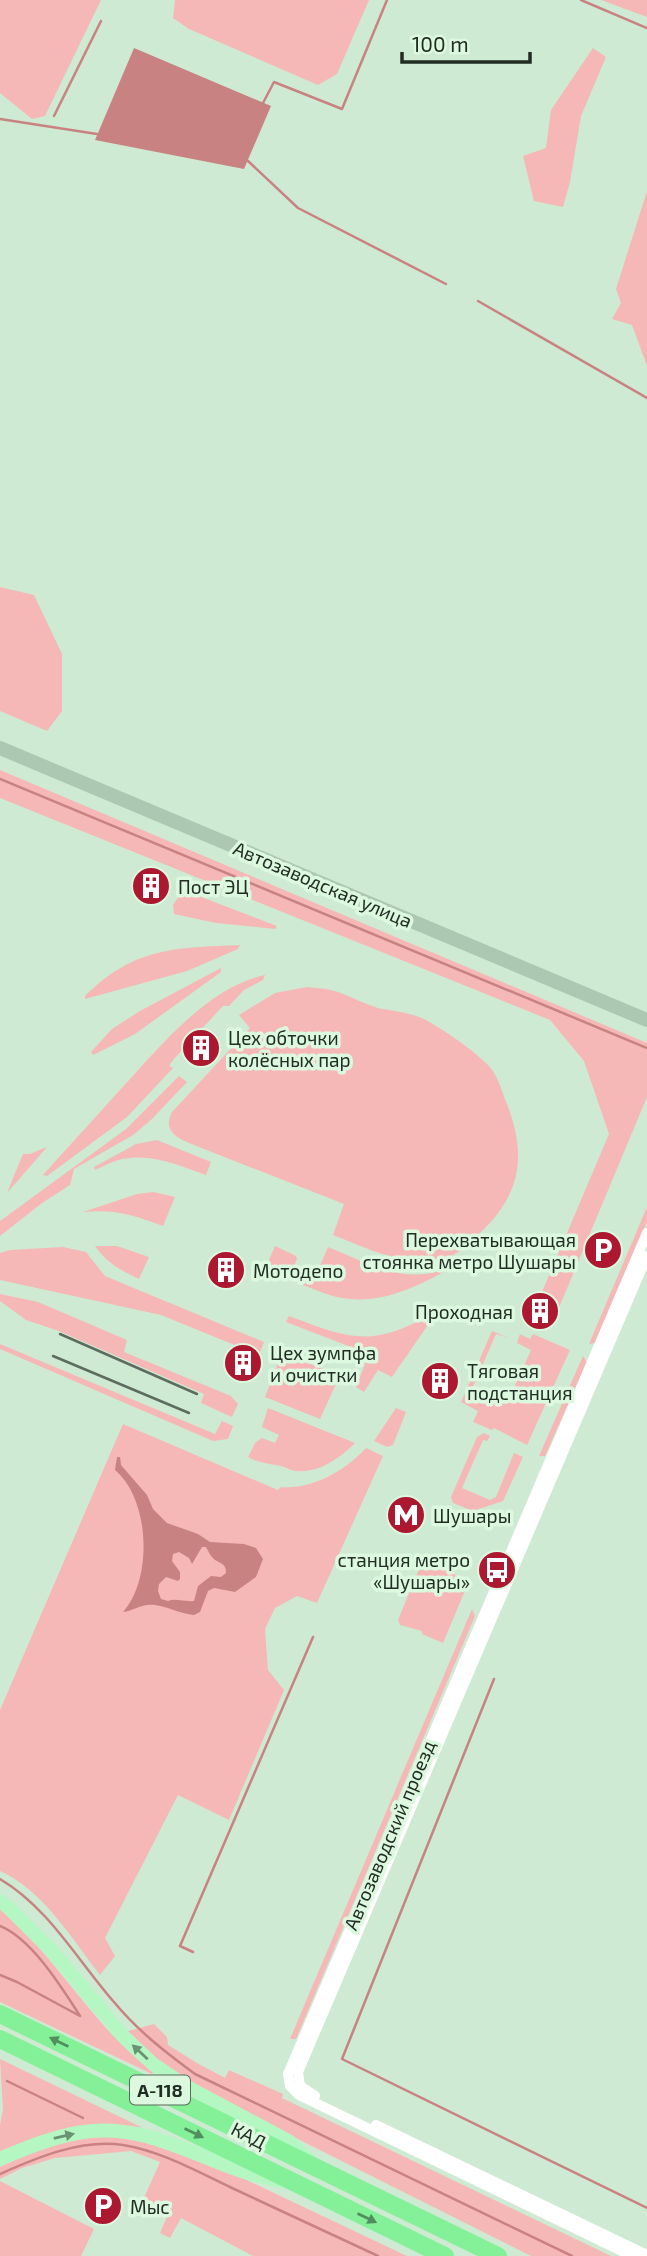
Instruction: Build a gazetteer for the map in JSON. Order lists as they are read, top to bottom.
{
  "streets": {
    "highway": ["А-118", "КАД"],
    "street": ["Автозаводская улица", "Автозаводский проезд"]
  },
  "places": {
    "building": [
      "Пост ЭЦ",
      "Цех обточки колёсных пар",
      "Мотодепо",
      "Проходная",
      "Цех зумпфа и очистки",
      "Тяговая подстанция"
    ],
    "parking": ["Перехватывающая стоянка метро Шушары", "Мыс"],
    "metro station": ["Шушары"],
    "bus stop": ["станция метро «Шушары»"]
  },
  "scale_bar": "100 m"
}
